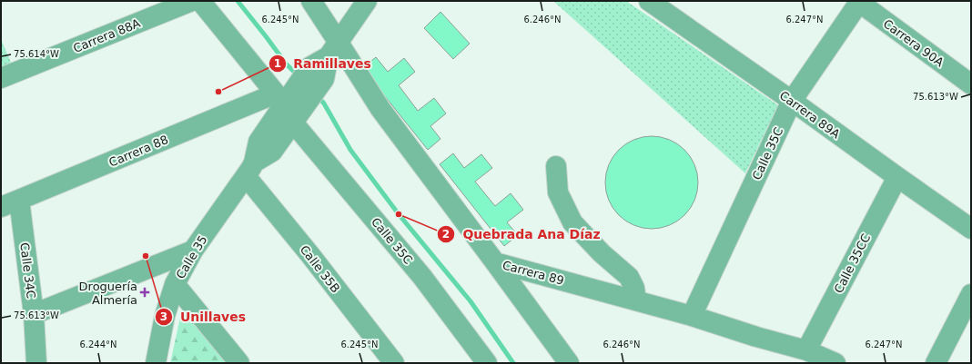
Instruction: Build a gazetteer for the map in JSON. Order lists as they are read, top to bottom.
{
  "streets": {
    "street": [
      "Carrera 88A",
      "Carrera 90A",
      "Carrera 89A",
      "Carrera 88",
      "Calle 35C",
      "Calle 35",
      "Calle 35CC",
      "Calle 35B",
      "Calle 34C",
      "Carrera 89"
    ]
  },
  "crossings": [
    ["Carrera 90A", "Calle 35C"],
    ["Carrera 89A", "Calle 35C"],
    ["Carrera 89A", "Calle 35CC"],
    ["Carrera 88", "Calle 35"],
    ["Carrera 88", "Calle 34C"],
    ["Calle 35C", "Calle 35"],
    ["Calle 35C", "Carrera 89"],
    ["Calle 35", "Calle 35B"],
    ["Calle 35", "Carrera 89"],
    ["Calle 35CC", "Carrera 89"]
  ],
  "places": {
    "other": ["Ramillaves", "Quebrada Ana Díaz", "Unillaves"],
    "health": ["Droguería Almería"]
  },
  "coordinates": [
    "6.245°N",
    "6.246°N",
    "6.247°N",
    "75.614°W",
    "75.613°W",
    "6.244°N"
  ]
}
